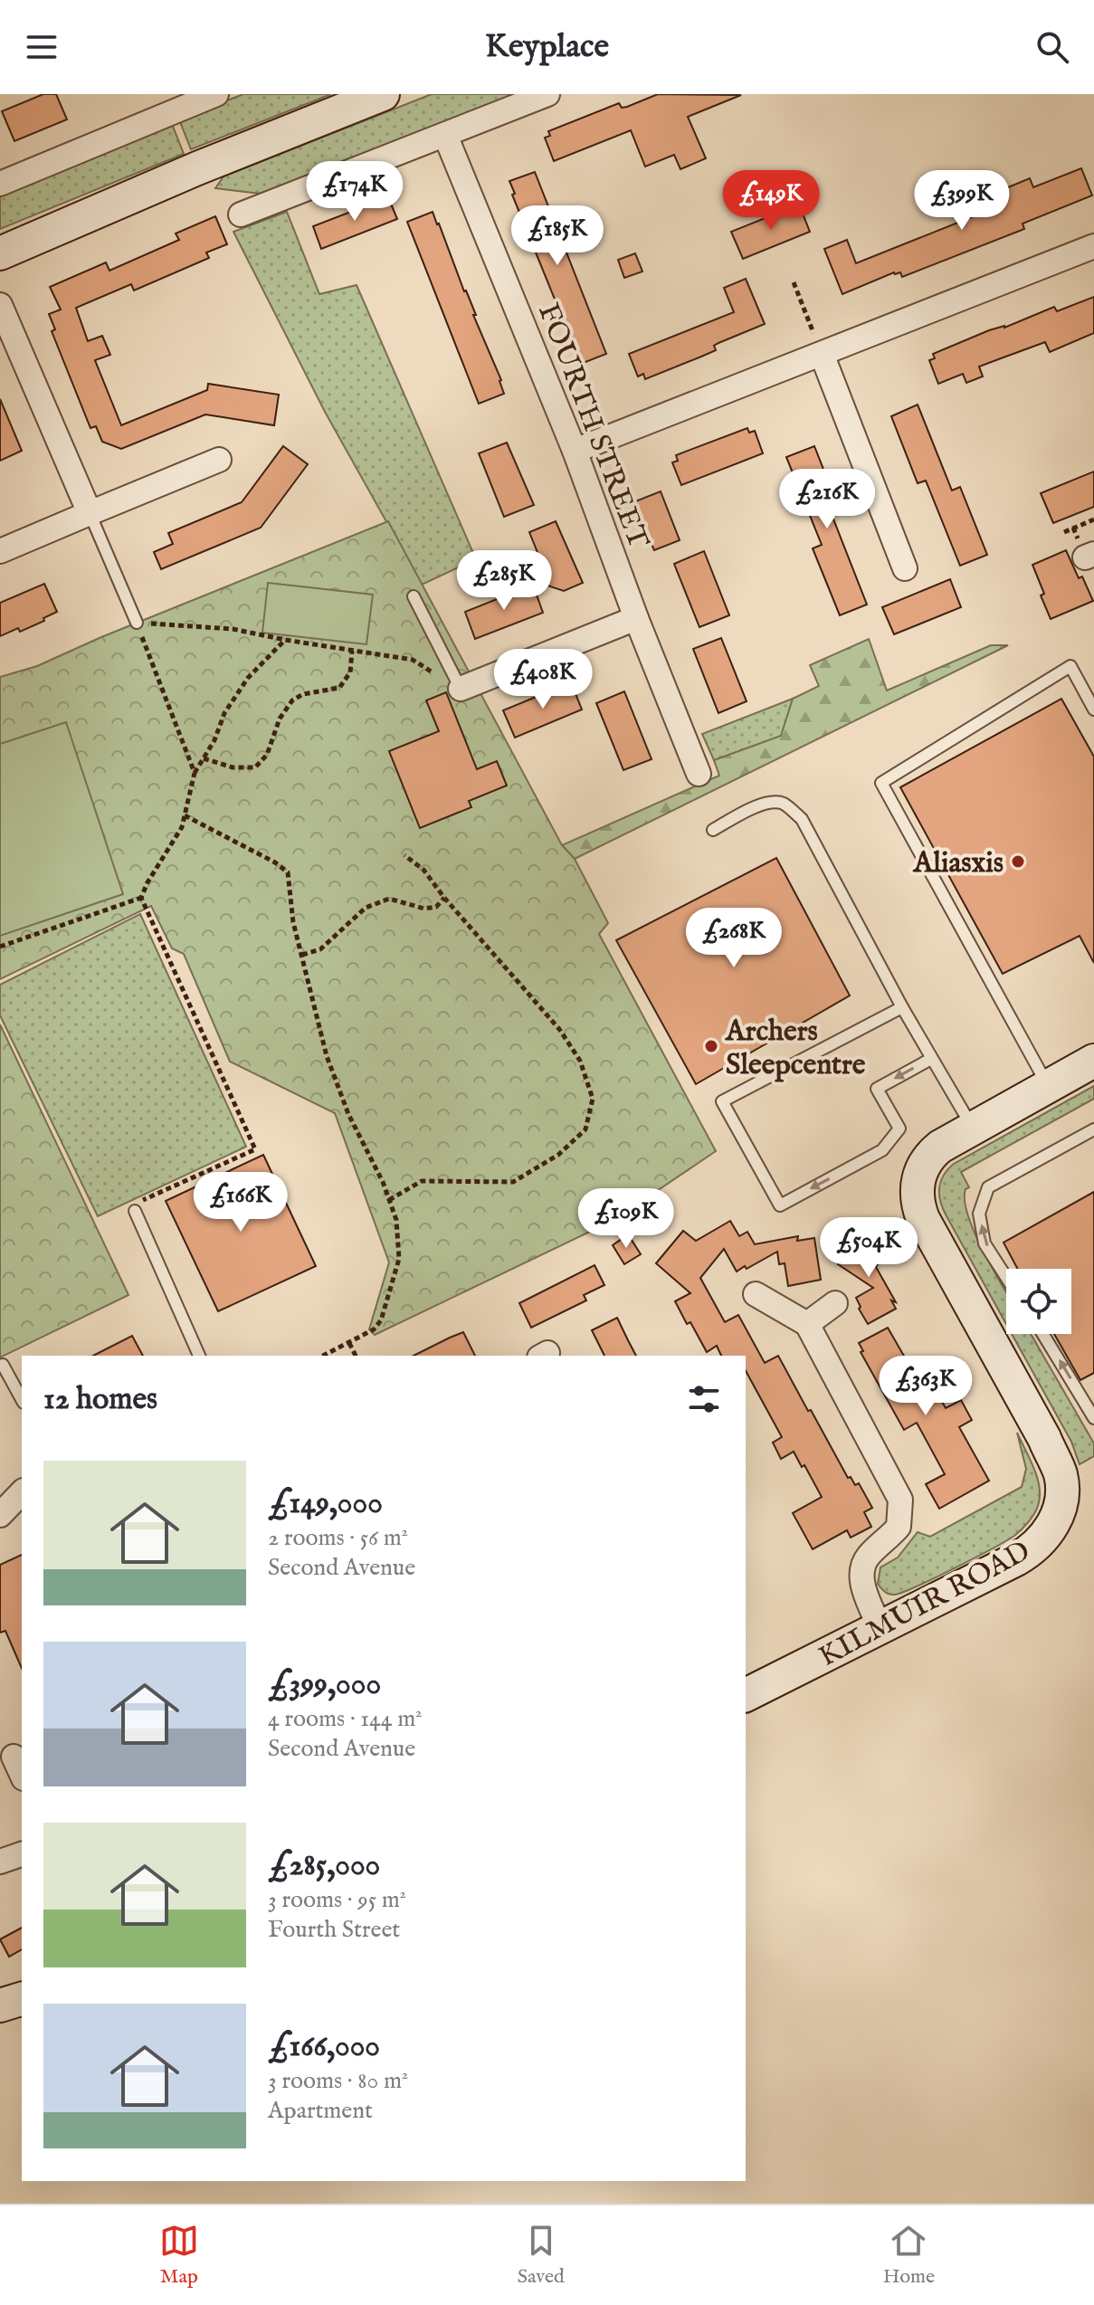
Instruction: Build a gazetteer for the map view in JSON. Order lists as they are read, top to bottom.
{
  "streets": {
    "street": ["FOURTH STREET", "KILMUIR ROAD"]
  },
  "places": ["Aliasxis", "Archers Sleepcentre"],
  "page": {
    "header": "Keyplace",
    "price": [
      "£174K",
      "£149K",
      "£399K",
      "£185K",
      "£216K",
      "£285K",
      "£408K",
      "£268K",
      "£166K",
      "£109K",
      "£504K",
      "£363K"
    ],
    "heading": "12 homes",
    "list": [
      {
        "name": "£149,000",
        "note": "2 rooms · 56 m² · Second Avenue"
      },
      {
        "name": "£399,000",
        "note": "4 rooms · 144 m² · Second Avenue"
      },
      {
        "name": "£285,000",
        "note": "3 rooms · 95 m² · Fourth Street"
      },
      {
        "name": "£166,000",
        "note": "3 rooms · 80 m² · Apartment"
      }
    ],
    "tabs": ["Map", "Saved", "Home"]
  }
}
